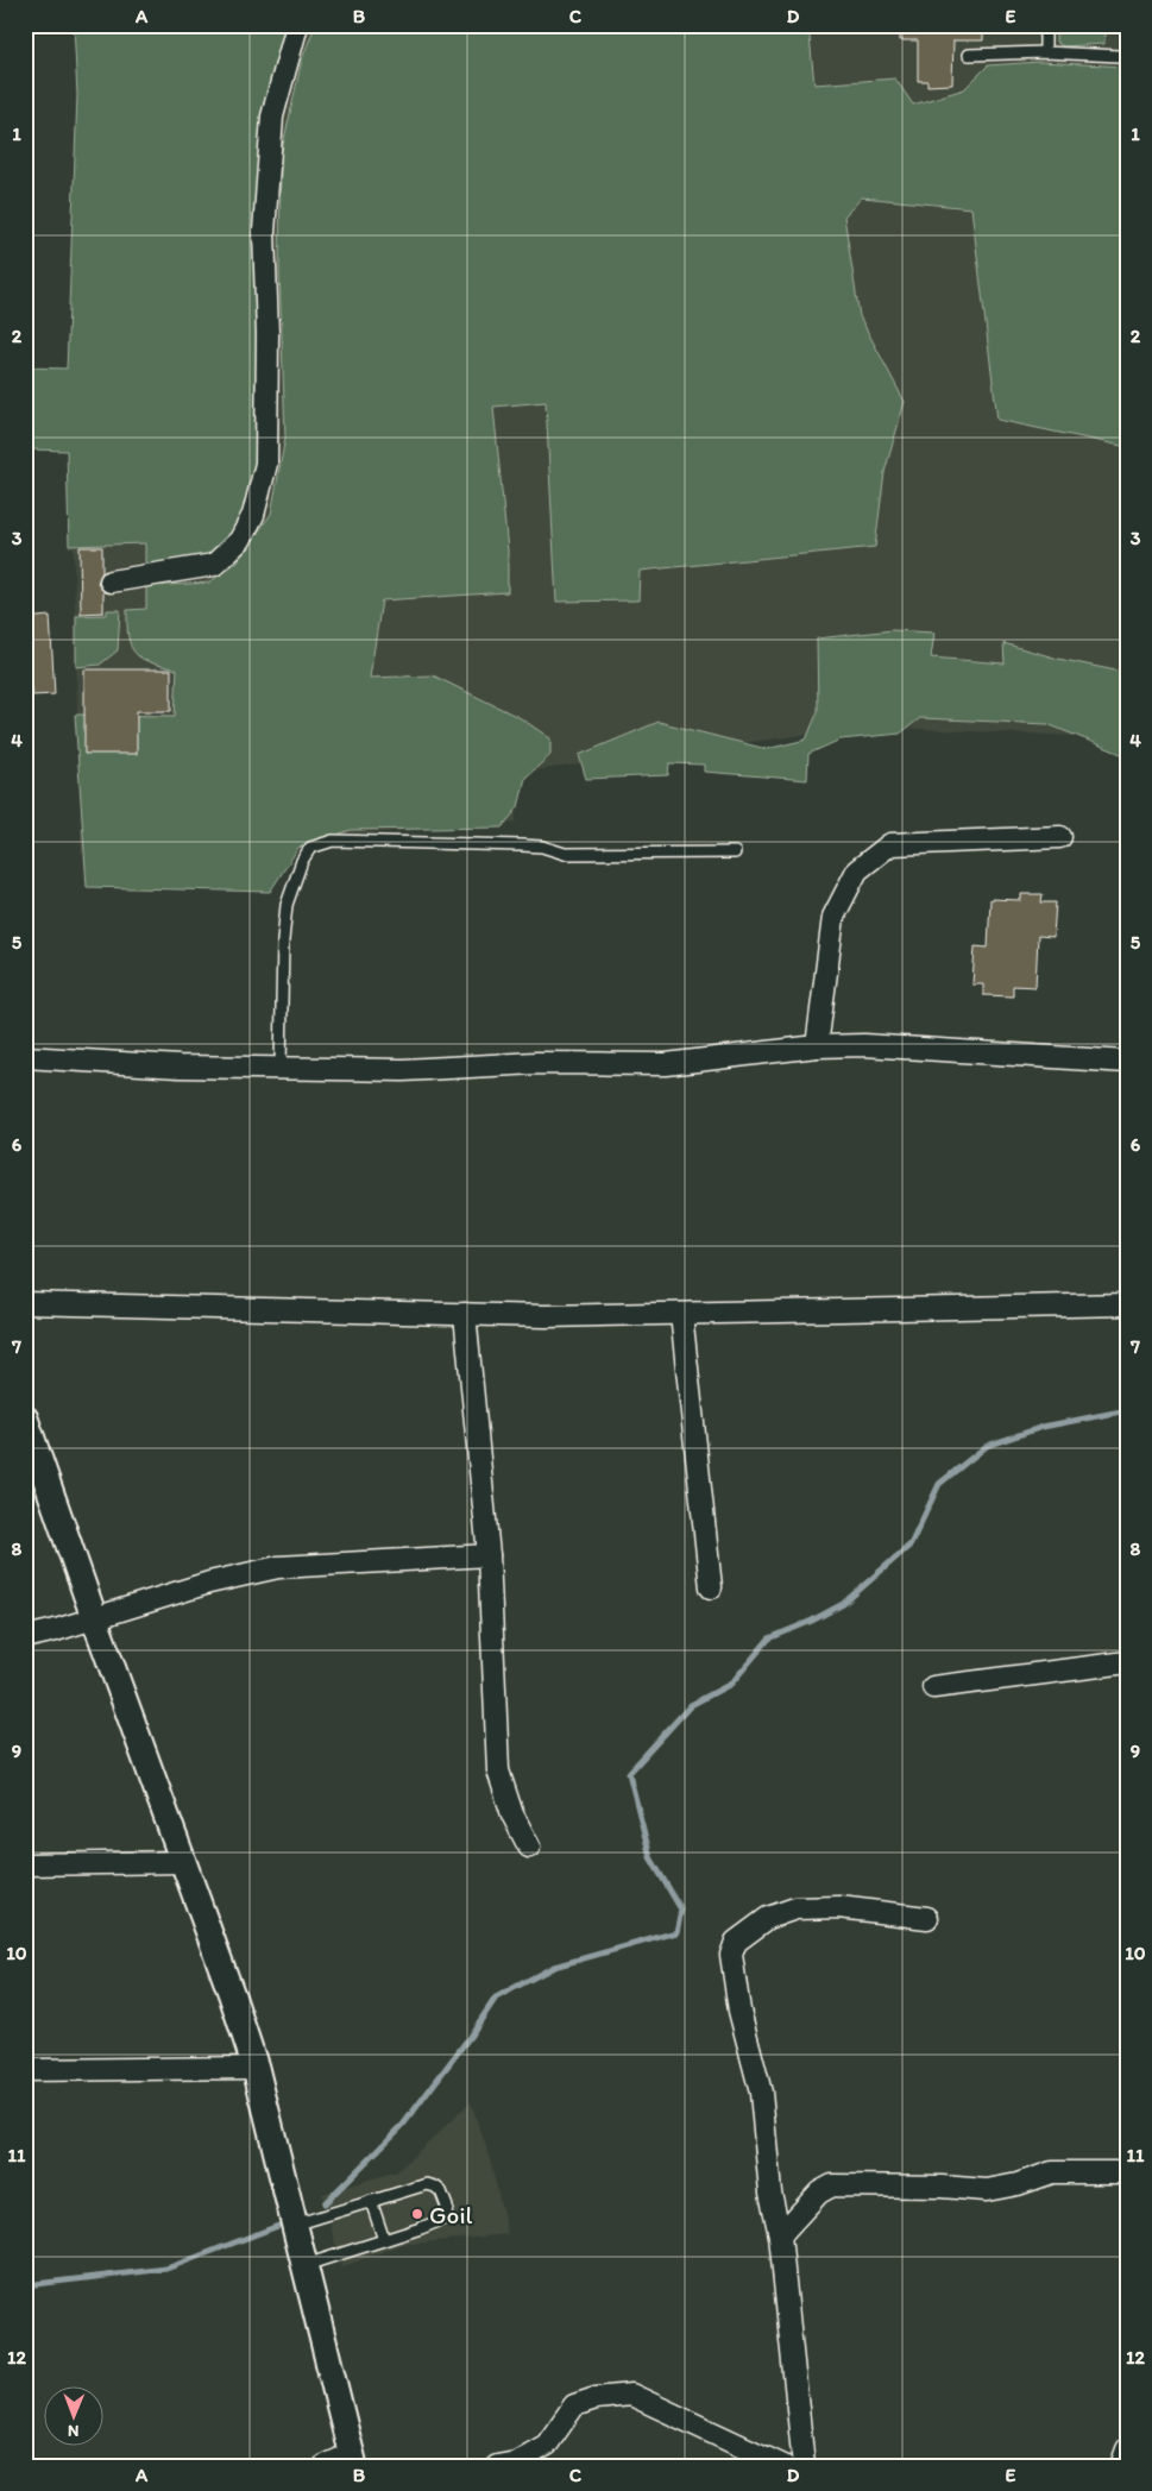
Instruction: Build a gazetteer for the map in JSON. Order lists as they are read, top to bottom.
{
  "places": ["Goil"],
  "north": "bottom",
  "grid": {
    "columns": [
      "A",
      "B",
      "C",
      "D",
      "E"
    ],
    "rows": [
      "1",
      "2",
      "3",
      "4",
      "5",
      "6",
      "7",
      "8",
      "9",
      "10",
      "11",
      "12"
    ]
  }
}
